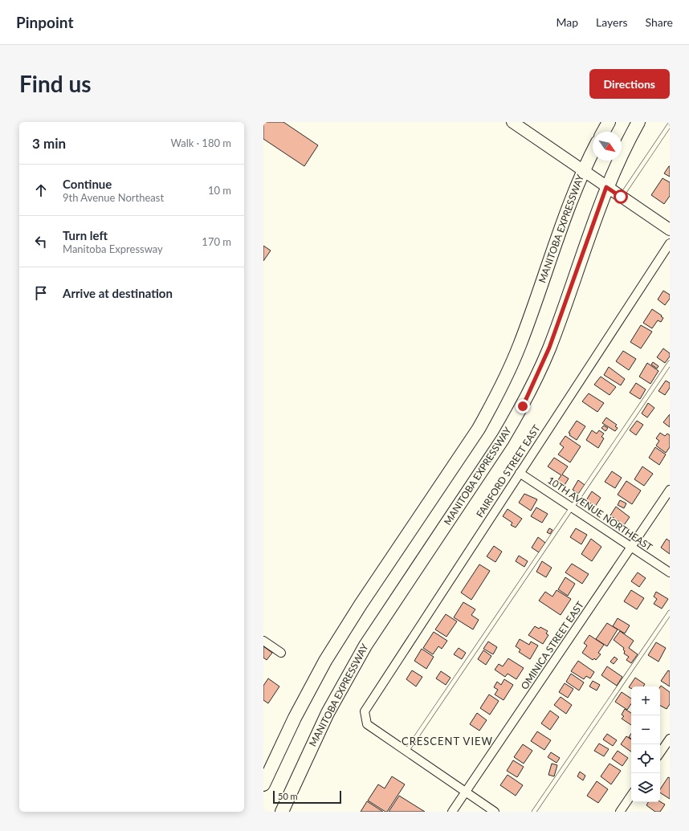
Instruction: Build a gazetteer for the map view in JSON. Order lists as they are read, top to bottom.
{
  "streets": {
    "main road": ["MANITOBA EXPRESSWAY"],
    "street": ["FAIRFORD STREET EAST", "10TH AVENUE NORTHEAST", "OMINICA STREET EAST"]
  },
  "crossings": [
    ["FAIRFORD STREET EAST", "10TH AVENUE NORTHEAST"],
    ["10TH AVENUE NORTHEAST", "OMINICA STREET EAST"]
  ],
  "districts": ["CRESCENT VIEW"],
  "scale_bar": "50 m",
  "north": "bottom right",
  "page": {
    "header": "Pinpoint",
    "nav": ["Map", "Layers", "Share"],
    "buttons": "Directions",
    "title": "Find us",
    "heading": ["3 min", "Walk · 180 m"],
    "list": [
      ["Continue", "9th Avenue Northeast", "10 m"],
      ["Turn left", "Manitoba Expressway", "170 m"],
      "Arrive at destination"
    ],
    "map_buttons": ["+", "−"],
    "scale": "50 m"
  }
}
